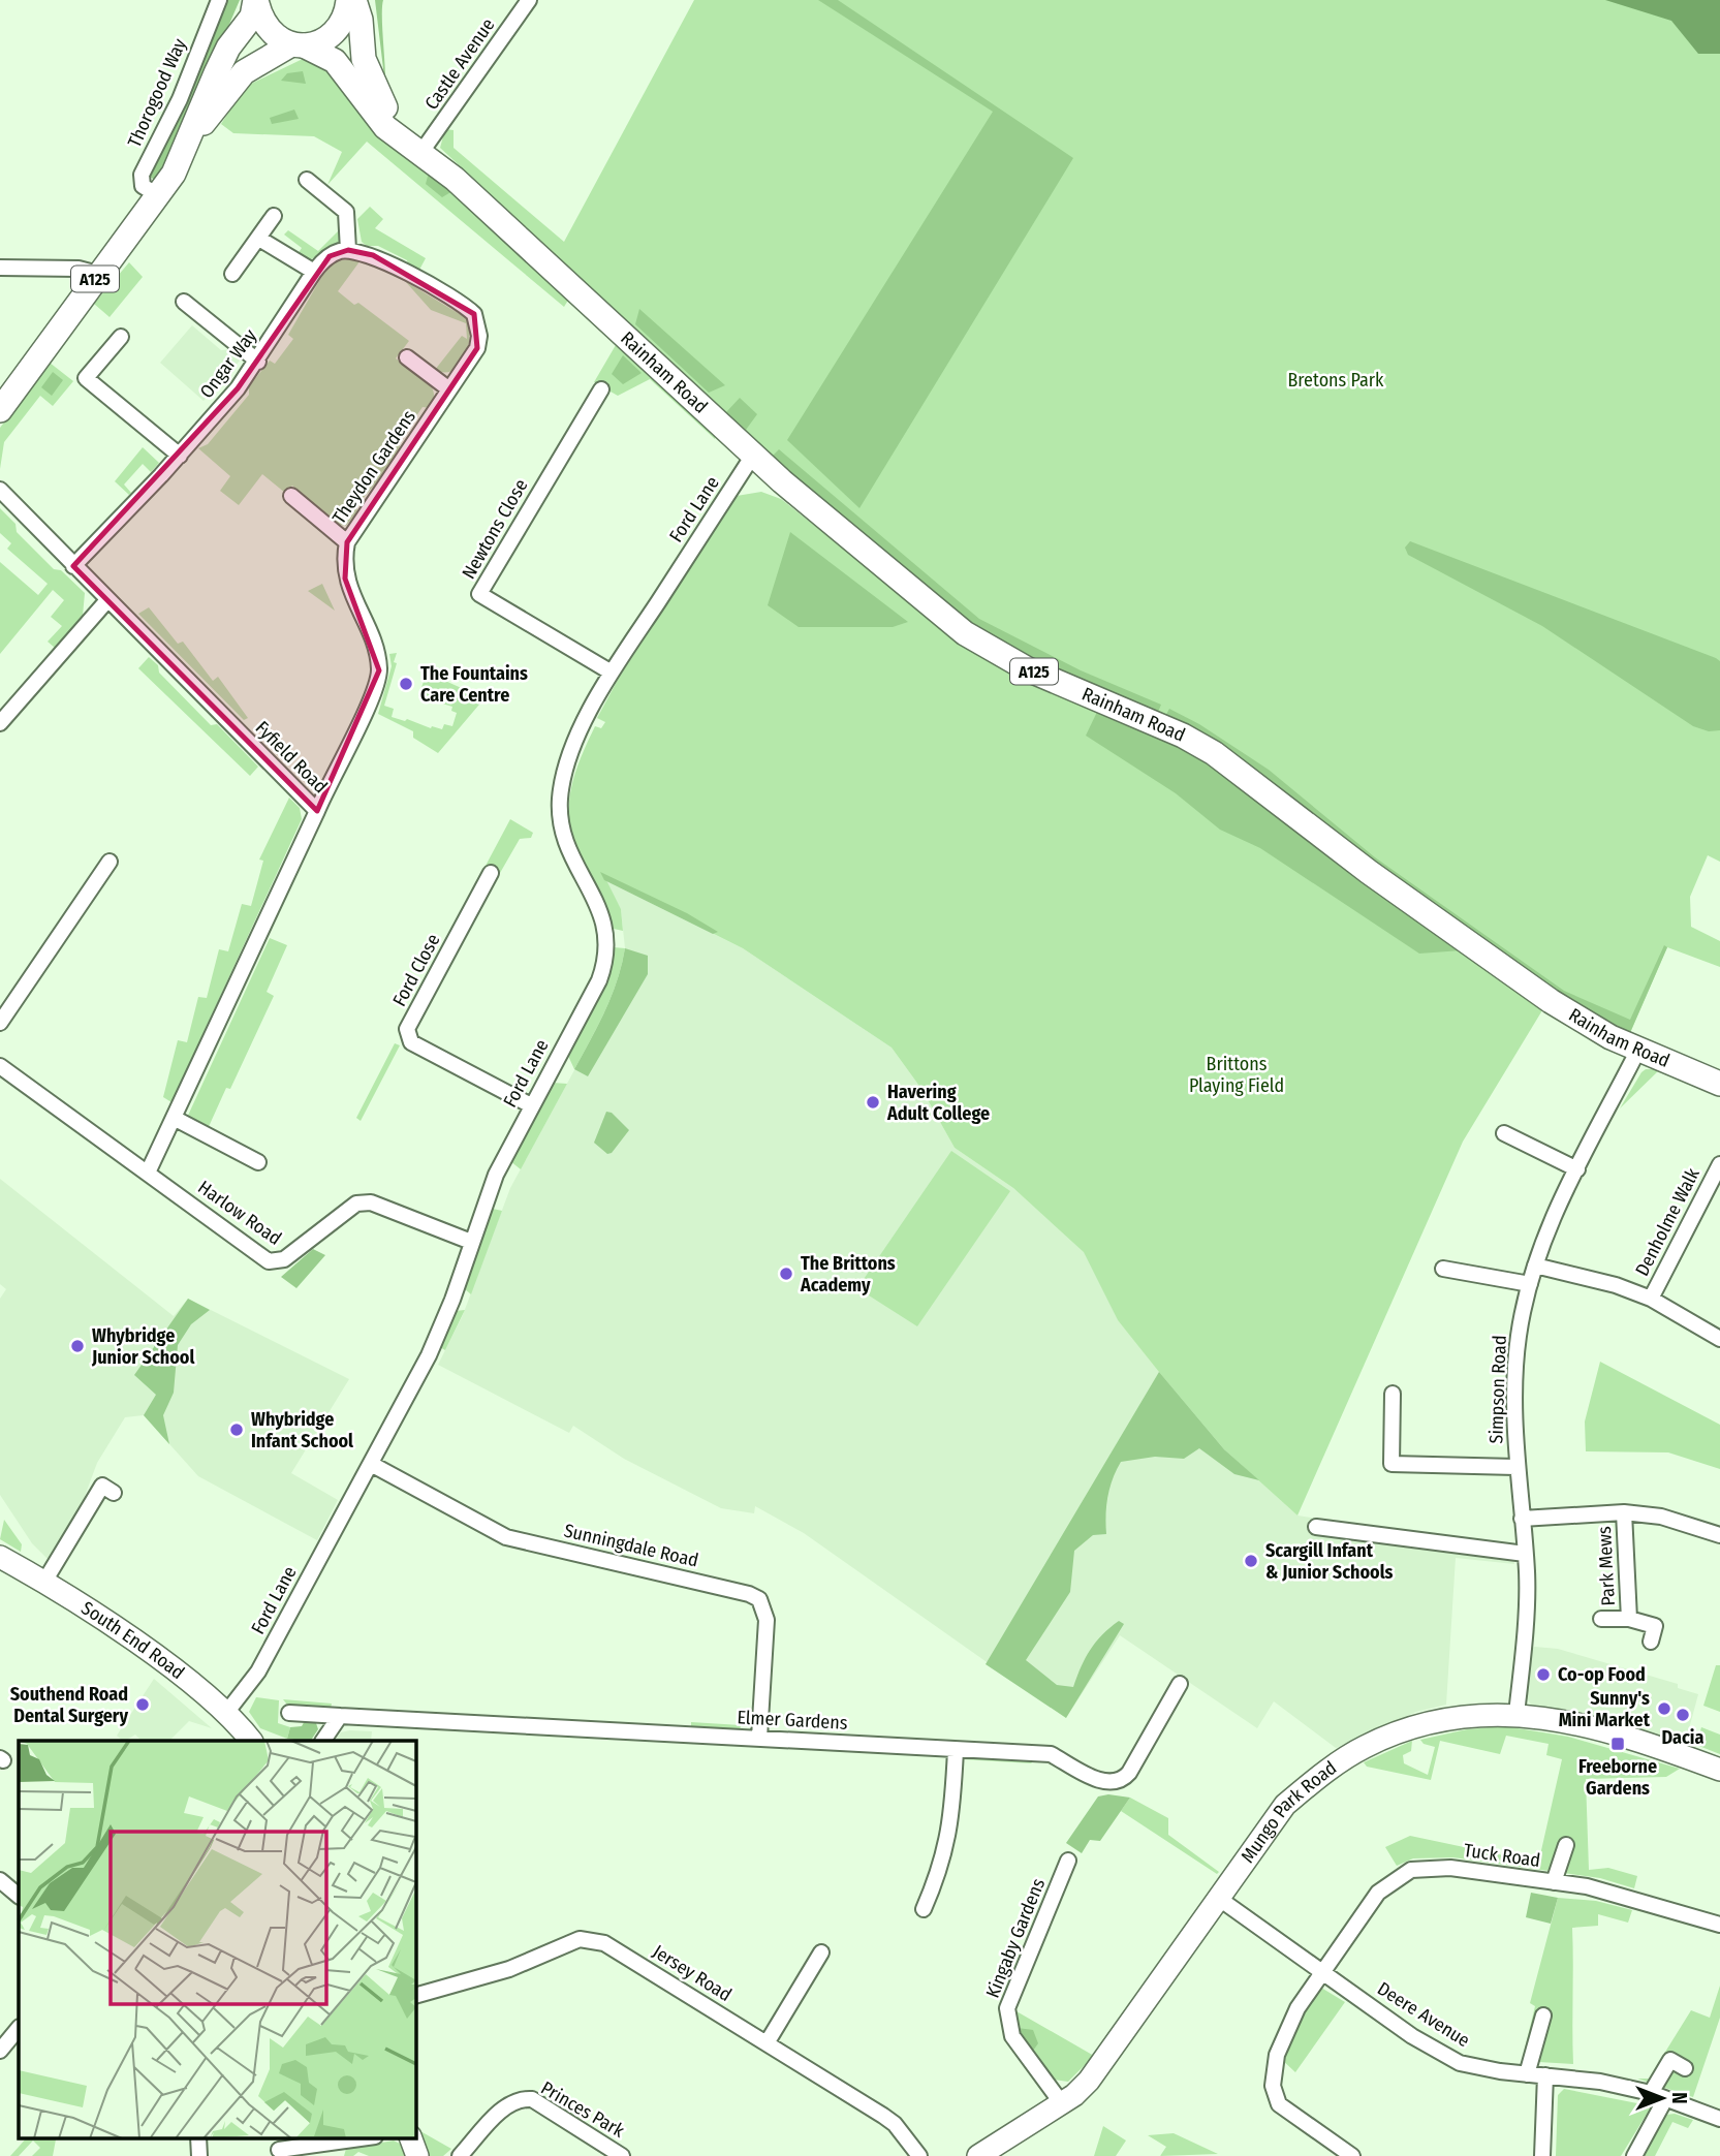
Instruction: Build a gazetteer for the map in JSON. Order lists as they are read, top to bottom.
{
  "streets": {
    "main road": ["A125", "Rainham Road"],
    "street": [
      "Castle Avenue",
      "Thorogood Way",
      "Ongar Way",
      "Theydon Gardens",
      "Ford Lane",
      "Newtons Close",
      "Fyfield Road",
      "Ford Close",
      "Harlow Road",
      "Denholme Walk",
      "Simpson Road",
      "Sunningdale Road",
      "Park Mews",
      "South End Road",
      "Elmer Gardens",
      "Mungo Park Road",
      "Tuck Road",
      "Kingaby Gardens",
      "Jersey Road",
      "Deere Avenue",
      "Princes Park"
    ]
  },
  "crossings": [
    ["Castle Avenue", "Rainham Road"],
    ["Thorogood Way", "A125"],
    ["A125", "Rainham Road"],
    ["Ongar Way", "Theydon Gardens"],
    ["Ongar Way", "Fyfield Road"],
    ["Rainham Road", "Ford Lane"],
    ["Rainham Road", "Simpson Road"],
    ["Theydon Gardens", "Fyfield Road"],
    ["Ford Lane", "Newtons Close"],
    ["Ford Lane", "Ford Close"],
    ["Ford Lane", "Harlow Road"],
    ["Ford Lane", "Sunningdale Road"],
    ["Ford Lane", "South End Road"],
    ["Fyfield Road", "Harlow Road"],
    ["Simpson Road", "Mungo Park Road"],
    ["Sunningdale Road", "Elmer Gardens"],
    ["Mungo Park Road", "Kingaby Gardens"],
    ["Mungo Park Road", "Deere Avenue"],
    ["Tuck Road", "Deere Avenue"]
  ],
  "parks": ["Bretons Park", "Brittons Playing Field"],
  "places": {
    "other": [
      "The Fountains Care Centre",
      "Havering Adult College",
      "The Brittons Academy",
      "Whybridge Junior School",
      "Whybridge Infant School",
      "Scargill Infant & Junior Schools",
      "Co-op Food",
      "Southend Road Dental Surgery",
      "Sunny's Mini Market",
      "Dacia"
    ],
    "transit": ["Freeborne Gardens"]
  },
  "north": "right"
}
